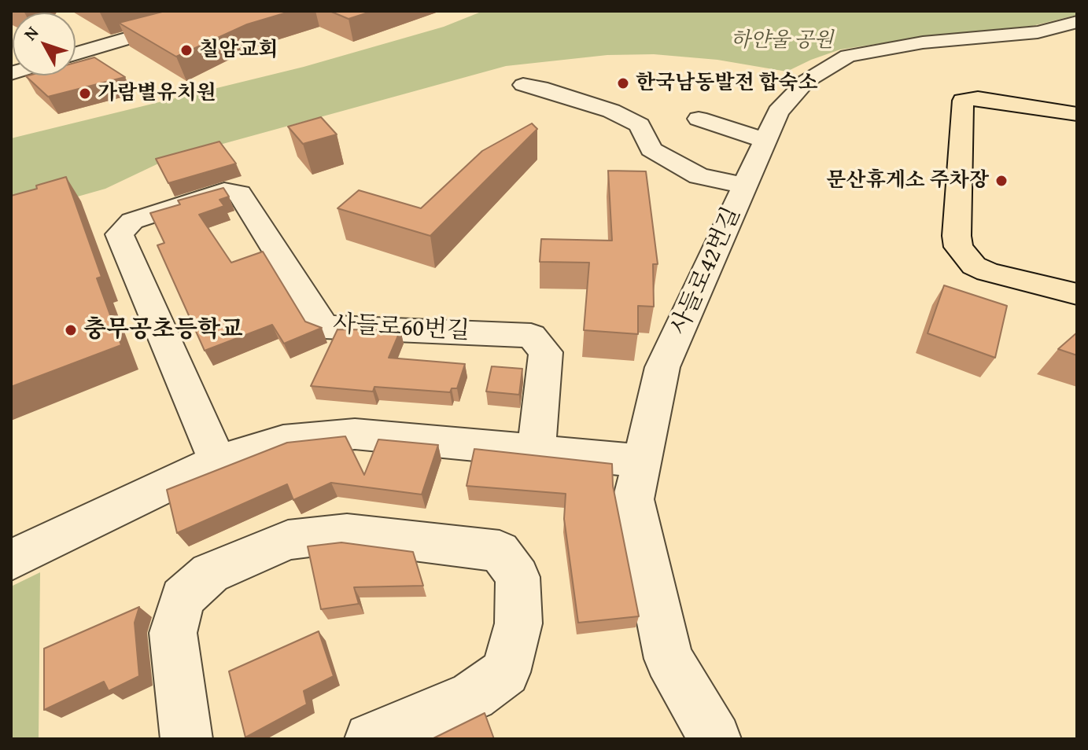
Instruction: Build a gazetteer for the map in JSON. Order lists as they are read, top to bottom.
{
  "streets": {
    "street": ["사들로42번길", "사들로60번길"]
  },
  "parks": ["하얀울 공원"],
  "places": [
    "칠암교회",
    "한국남동발전 합숙소",
    "가람별유치원",
    "문산휴게소 주차장",
    "충무공초등학교"
  ],
  "north": "top left"
}
